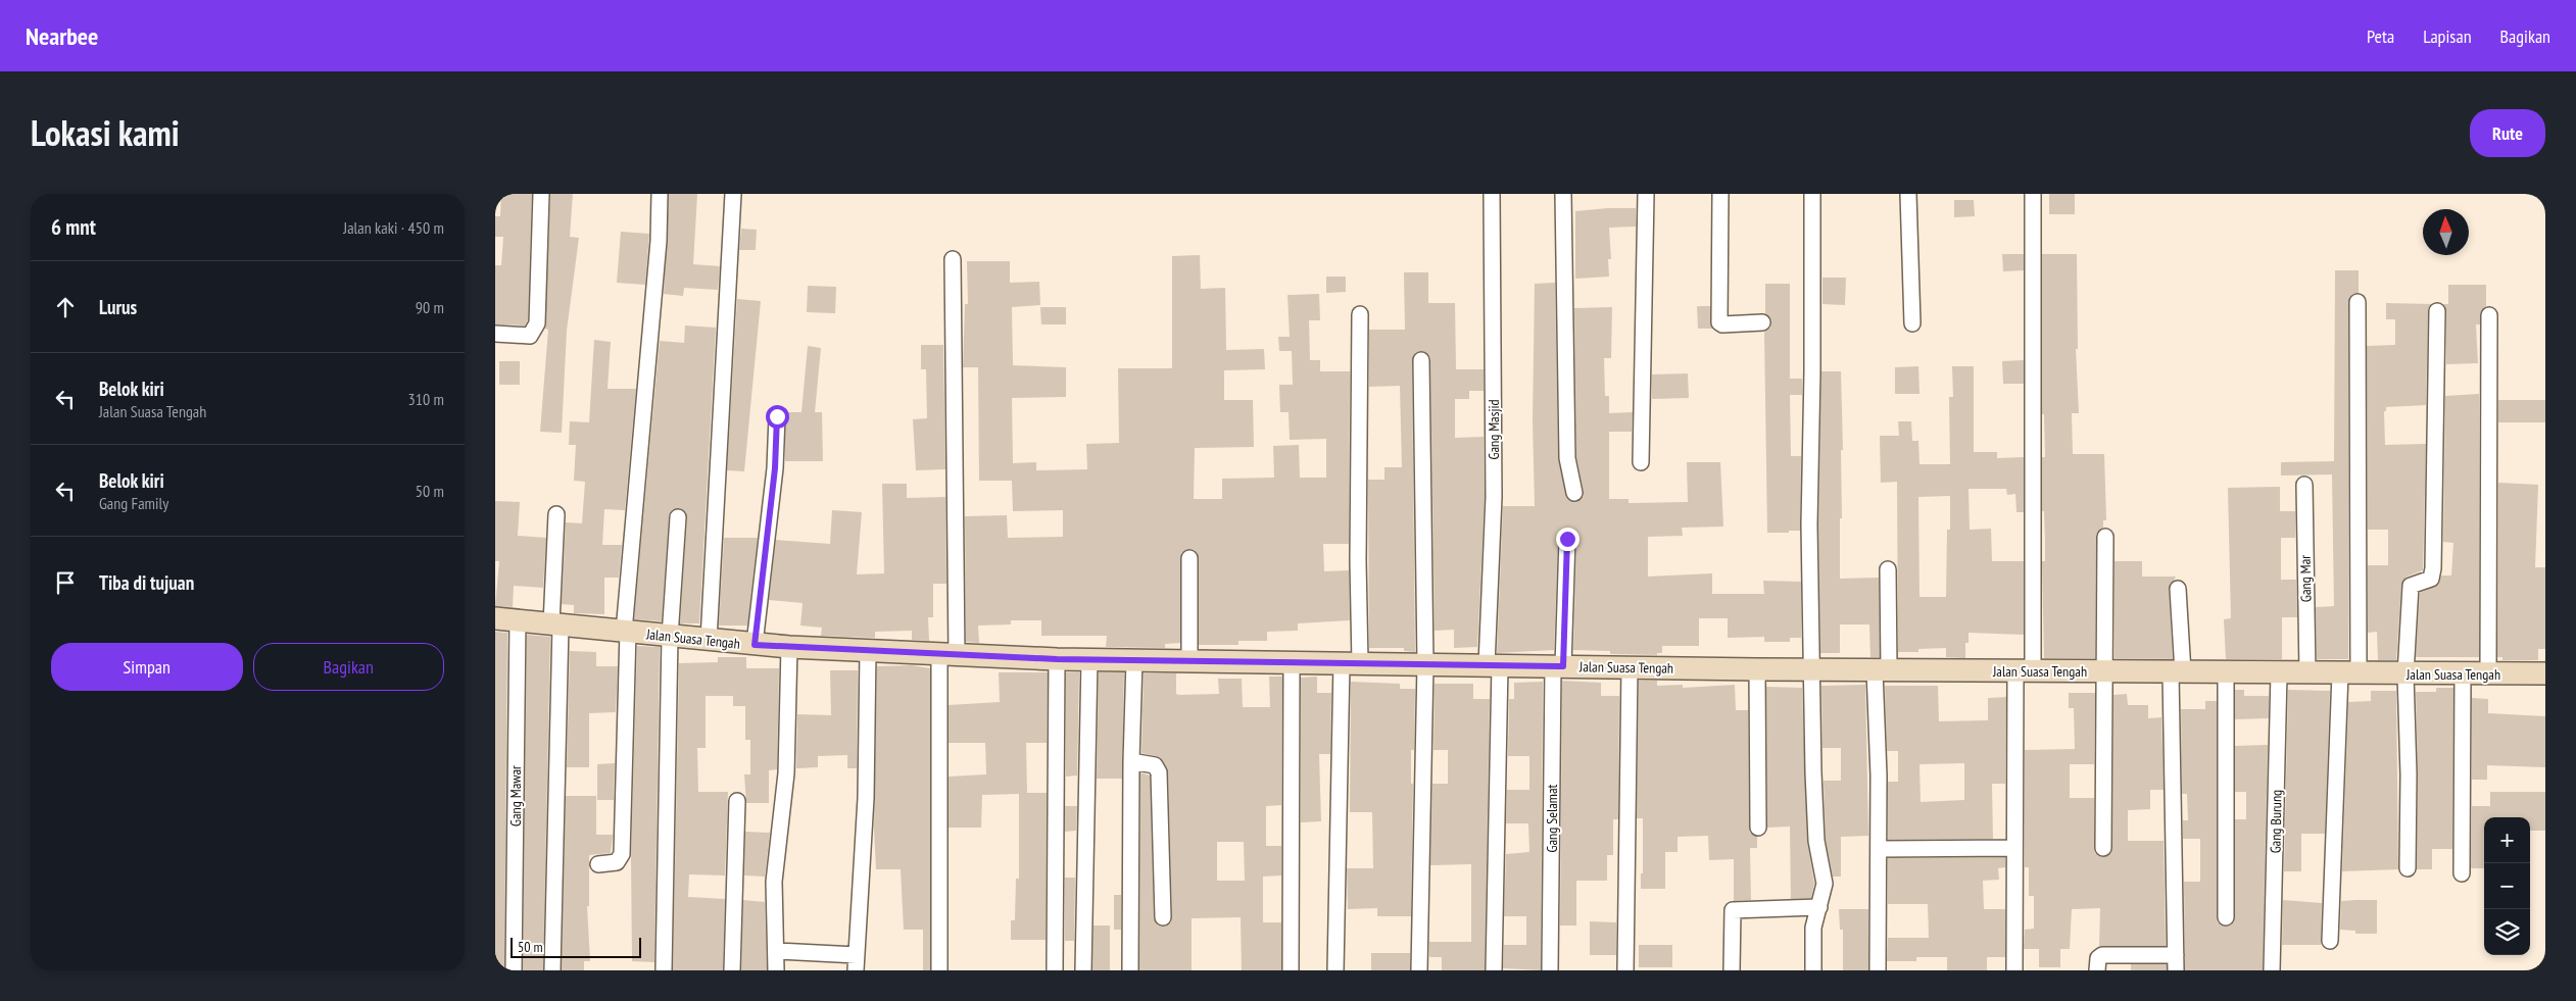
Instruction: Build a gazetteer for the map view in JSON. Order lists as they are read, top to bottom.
{
  "streets": {
    "street": [
      "Gang Masjid",
      "Gang Mar",
      "Jalan Suasa Tengah",
      "Gang Mawar",
      "Gang Selamat",
      "Gang Burung"
    ]
  },
  "crossings": [
    ["Gang Masjid", "Jalan Suasa Tengah"],
    ["Gang Mar", "Jalan Suasa Tengah"],
    ["Jalan Suasa Tengah", "Gang Mawar"],
    ["Jalan Suasa Tengah", "Gang Selamat"],
    ["Jalan Suasa Tengah", "Gang Burung"]
  ],
  "scale_bar": "50 m",
  "north": "top",
  "page": {
    "header": "Nearbee",
    "nav": ["Peta", "Lapisan", "Bagikan"],
    "title": "Lokasi kami",
    "buttons": [
      "Rute",
      ["Simpan", "Bagikan"]
    ],
    "heading": ["6 mnt", "Jalan kaki · 450 m"],
    "list": [
      ["Lurus", "90 m"],
      ["Belok kiri", "Jalan Suasa Tengah", "310 m"],
      ["Belok kiri", "Gang Family", "50 m"],
      "Tiba di tujuan"
    ],
    "map_buttons": ["+", "−"],
    "scale": "50 m"
  }
}
